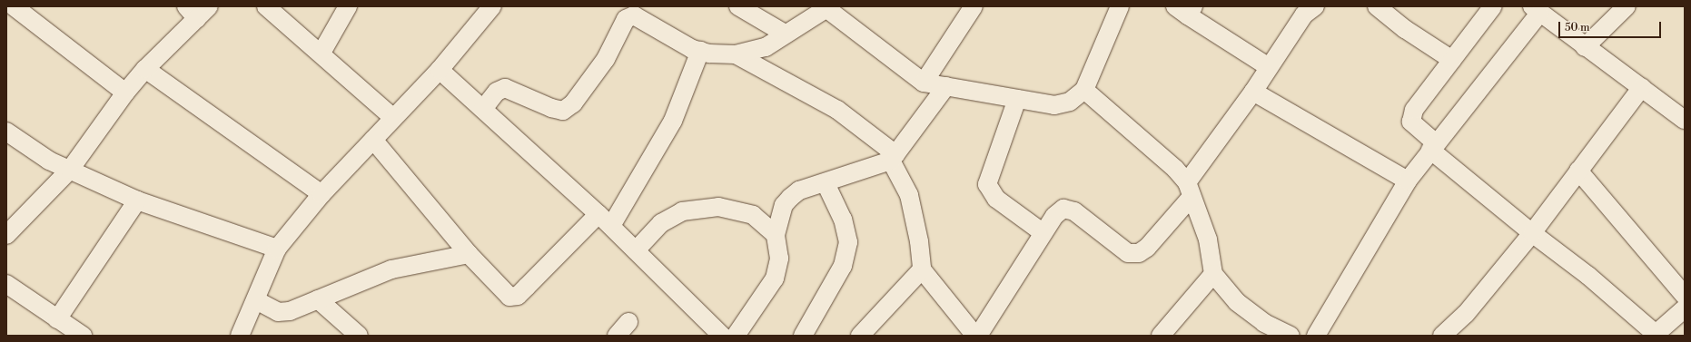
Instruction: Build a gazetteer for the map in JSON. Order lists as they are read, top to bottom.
{
  "scale_bar": "50 m"
}
